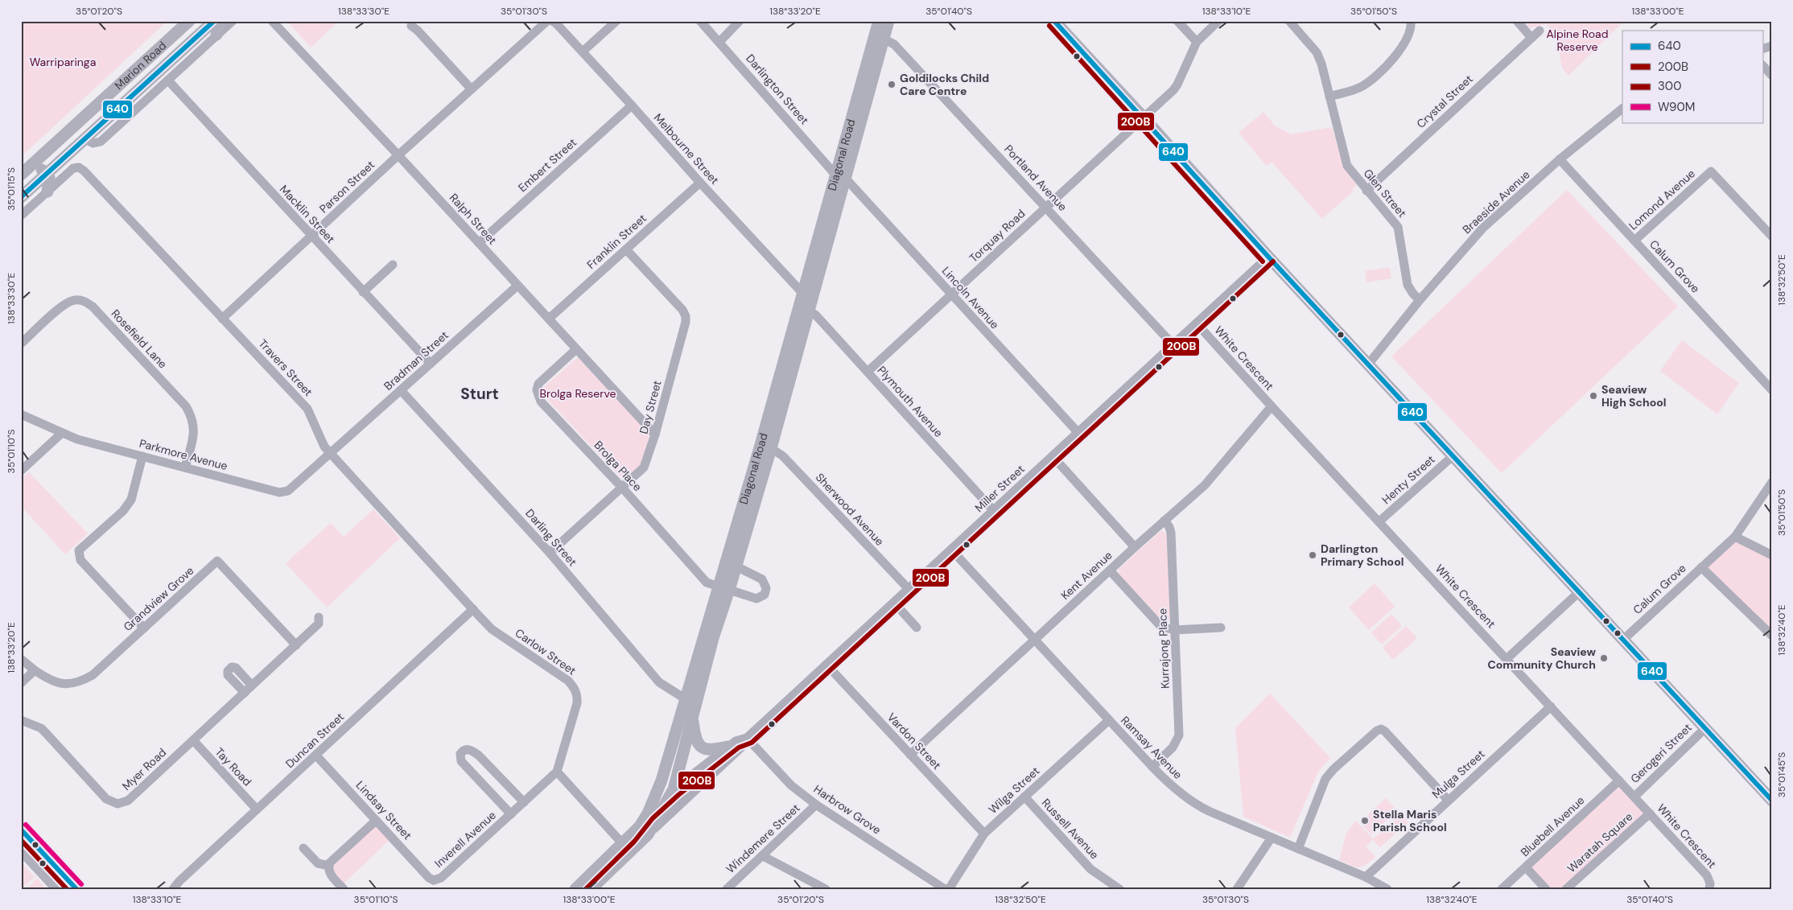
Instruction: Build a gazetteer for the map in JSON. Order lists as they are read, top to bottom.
{
  "streets": {
    "main road": ["Marion Road", "Diagonal Road"],
    "street": [
      "Darlington Street",
      "Crystal Street",
      "Melbourne Street",
      "Embert Street",
      "Portland Avenue",
      "Parson Street",
      "Glen Street",
      "Lomond Avenue",
      "Braeside Avenue",
      "Macklin Street",
      "Ralph Street",
      "Torquay Road",
      "Franklin Street",
      "Calum Grove",
      "Lincoln Avenue",
      "Rosefield Lane",
      "White Crescent",
      "Bradman Street",
      "Travers Street",
      "Plymouth Avenue",
      "Day Street",
      "Parkmore Avenue",
      "Brolga Place",
      "Henty Street",
      "Miller Street",
      "Sherwood Avenue",
      "Darling Street",
      "Kent Avenue",
      "Grandview Grove",
      "Kurrajong Place",
      "Carlow Street",
      "Duncan Street",
      "Vardon Street",
      "Ramsay Avenue",
      "Gerogeri Street",
      "Tay Road",
      "Myer Road",
      "Mulga Street",
      "Wilga Street",
      "Harbrow Grove",
      "Lindsay Street",
      "Bluebell Avenue",
      "Russell Avenue",
      "Windemere Street",
      "Inverell Avenue",
      "Waratah Square"
    ]
  },
  "crossings": [
    ["Darlington Street", "Diagonal Road"],
    ["Darlington Street", "Lincoln Avenue"],
    ["Crystal Street", "Glen Street"],
    ["Melbourne Street", "Diagonal Road"],
    ["Melbourne Street", "Embert Street"],
    ["Melbourne Street", "Franklin Street"],
    ["Diagonal Road", "Portland Avenue"],
    ["Diagonal Road", "Lincoln Avenue"],
    ["Diagonal Road", "Plymouth Avenue"],
    ["Diagonal Road", "Brolga Place"],
    ["Diagonal Road", "Miller Street"],
    ["Diagonal Road", "Sherwood Avenue"],
    ["Diagonal Road", "Darling Street"],
    ["Embert Street", "Ralph Street"],
    ["Portland Avenue", "Torquay Road"],
    ["Portland Avenue", "Miller Street"],
    ["Parson Street", "Macklin Street"],
    ["Parson Street", "Ralph Street"],
    ["Parson Street", "Travers Street"],
    ["Glen Street", "Braeside Avenue"],
    ["Lomond Avenue", "Calum Grove"],
    ["Braeside Avenue", "Calum Grove"],
    ["Macklin Street", "Bradman Street"],
    ["Ralph Street", "Franklin Street"],
    ["Ralph Street", "Bradman Street"],
    ["Ralph Street", "Day Street"],
    ["Ralph Street", "Brolga Place"],
    ["Torquay Road", "Lincoln Avenue"],
    ["Torquay Road", "Plymouth Avenue"],
    ["Franklin Street", "Day Street"],
    ["Lincoln Avenue", "Miller Street"],
    ["Rosefield Lane", "Parkmore Avenue"],
    ["White Crescent", "Henty Street"],
    ["White Crescent", "Miller Street"],
    ["White Crescent", "Kent Avenue"],
    ["White Crescent", "Gerogeri Street"],
    ["White Crescent", "Mulga Street"],
    ["White Crescent", "Bluebell Avenue"],
    ["White Crescent", "Waratah Square"],
    ["Bradman Street", "Travers Street"],
    ["Bradman Street", "Parkmore Avenue"],
    ["Bradman Street", "Darling Street"],
    ["Travers Street", "Parkmore Avenue"],
    ["Travers Street", "Carlow Street"],
    ["Travers Street", "Duncan Street"],
    ["Plymouth Avenue", "Miller Street"],
    ["Day Street", "Brolga Place"],
    ["Day Street", "Darling Street"],
    ["Miller Street", "Sherwood Avenue"],
    ["Miller Street", "Vardon Street"],
    ["Miller Street", "Ramsay Avenue"],
    ["Miller Street", "Harbrow Grove"],
    ["Kent Avenue", "Kurrajong Place"],
    ["Kent Avenue", "Vardon Street"],
    ["Kent Avenue", "Ramsay Avenue"],
    ["Grandview Grove", "Myer Road"],
    ["Kurrajong Place", "Ramsay Avenue"],
    ["Carlow Street", "Duncan Street"],
    ["Carlow Street", "Inverell Avenue"],
    ["Duncan Street", "Tay Road"],
    ["Duncan Street", "Lindsay Street"],
    ["Vardon Street", "Wilga Street"],
    ["Ramsay Avenue", "Mulga Street"],
    ["Ramsay Avenue", "Wilga Street"],
    ["Tay Road", "Myer Road"],
    ["Wilga Street", "Russell Avenue"],
    ["Harbrow Grove", "Windemere Street"],
    ["Lindsay Street", "Inverell Avenue"]
  ],
  "districts": ["Sturt"],
  "parks": ["Alpine Road Reserve", "Warriparinga", "Brolga Reserve"],
  "places": [
    "Goldilocks Child Care Centre",
    "Seaview High School",
    "Darlington Primary School",
    "Seaview Community Church",
    "Stella Maris Parish School"
  ],
  "lines": [
    "transit line 640",
    "transit line 200B",
    "transit line W90M",
    "transit line 300"
  ],
  "legend": [
    "640",
    "200B",
    "300",
    "W90M"
  ],
  "coordinates": [
    "35°01'20\"S",
    "138°33'30\"E",
    "35°01'30\"S",
    "138°33'20\"E",
    "35°01'40\"S",
    "138°33'10\"E",
    "35°01'50\"S",
    "138°33'00\"E",
    "35°01'15\"S",
    "138°32'50\"E",
    "35°01'10\"S",
    "138°32'40\"E",
    "35°01'45\"S"
  ]
}
